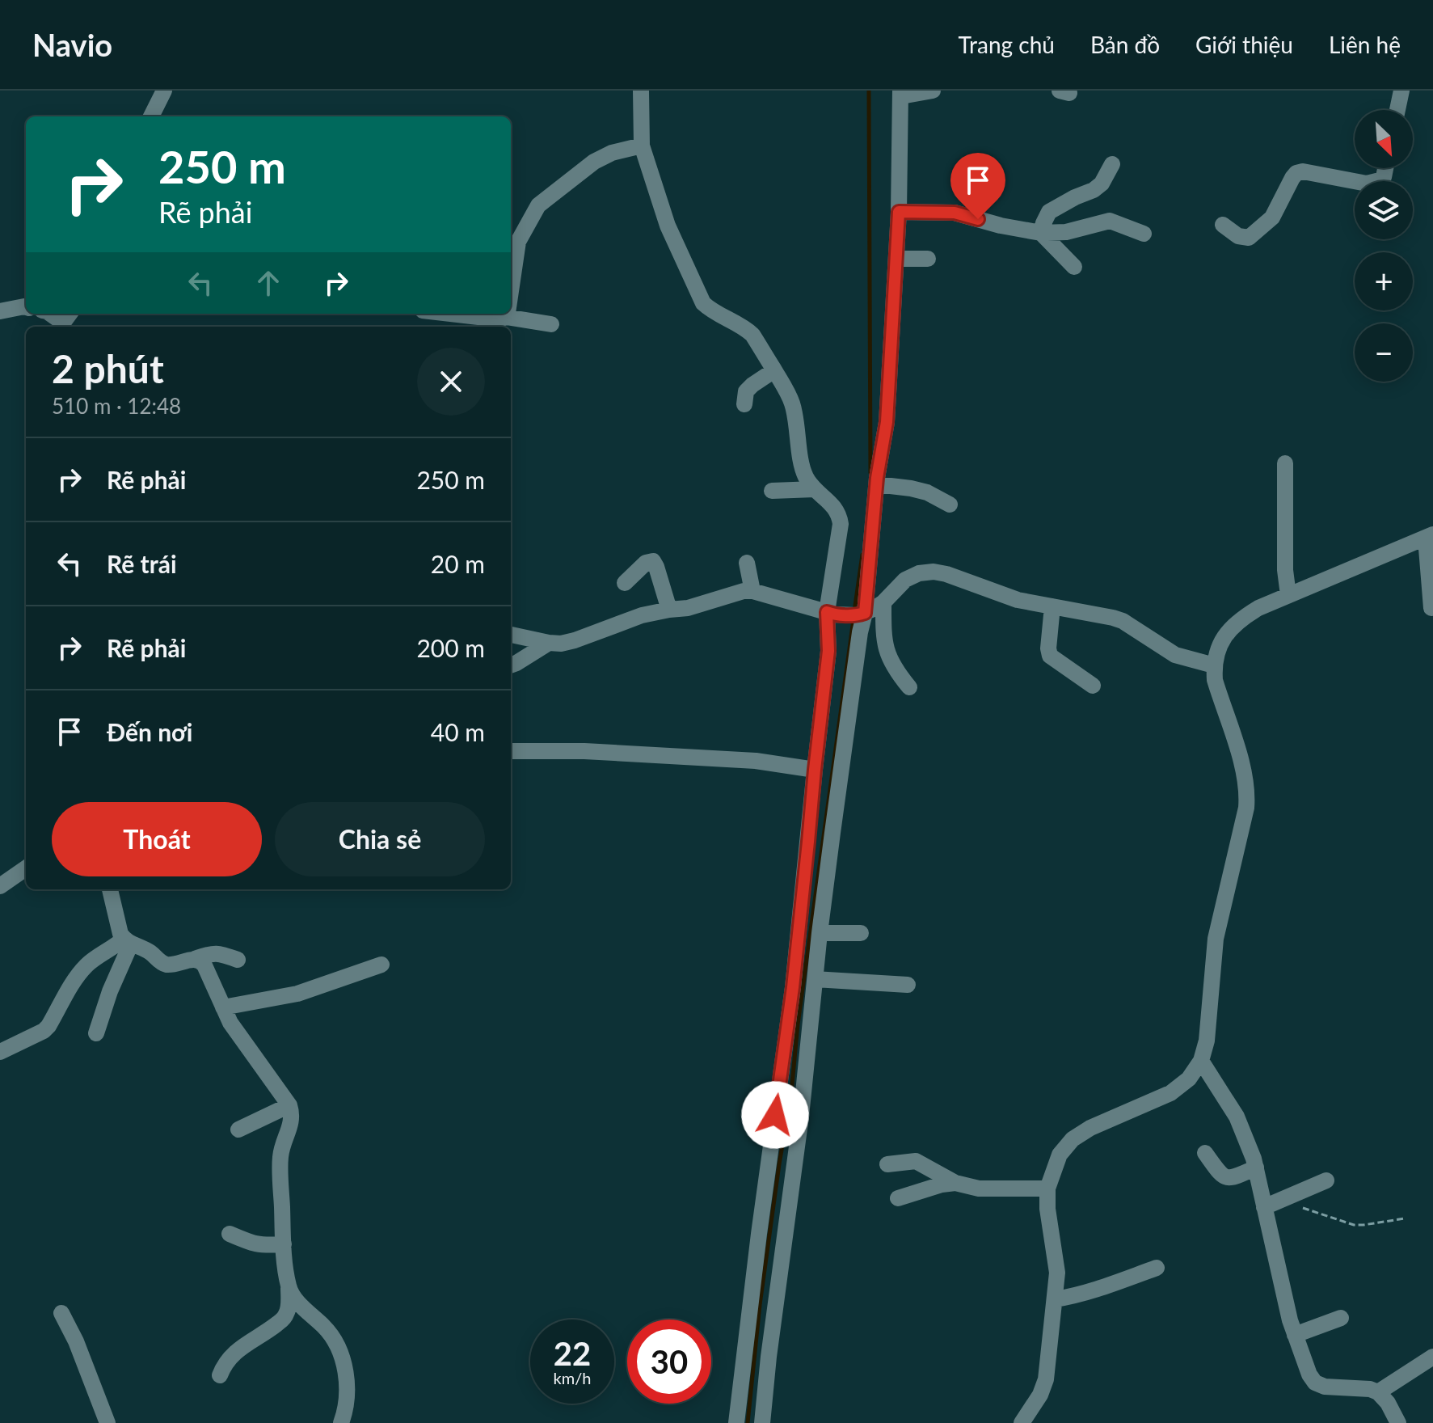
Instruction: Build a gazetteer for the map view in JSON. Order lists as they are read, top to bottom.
{
  "north": "bottom right",
  "page": {
    "header": "Navio",
    "nav": [
      "Trang chủ",
      "Bản đồ",
      "Giới thiệu",
      "Liên hệ"
    ],
    "map_buttons": ["+", "−"],
    "turn": ["250 m", "Rẽ phải"],
    "heading": ["2 phút", "510 m · 12:48"],
    "list": [
      {
        "name": "Rẽ phải",
        "value": "250 m"
      },
      {
        "name": "Rẽ trái",
        "value": "20 m"
      },
      {
        "name": "Rẽ phải",
        "value": "200 m"
      },
      {
        "name": "Đến nơi",
        "value": "40 m"
      }
    ],
    "buttons": ["Thoát", "Chia sẻ"],
    "speed": "22 km/h",
    "limit": "30"
  }
}
